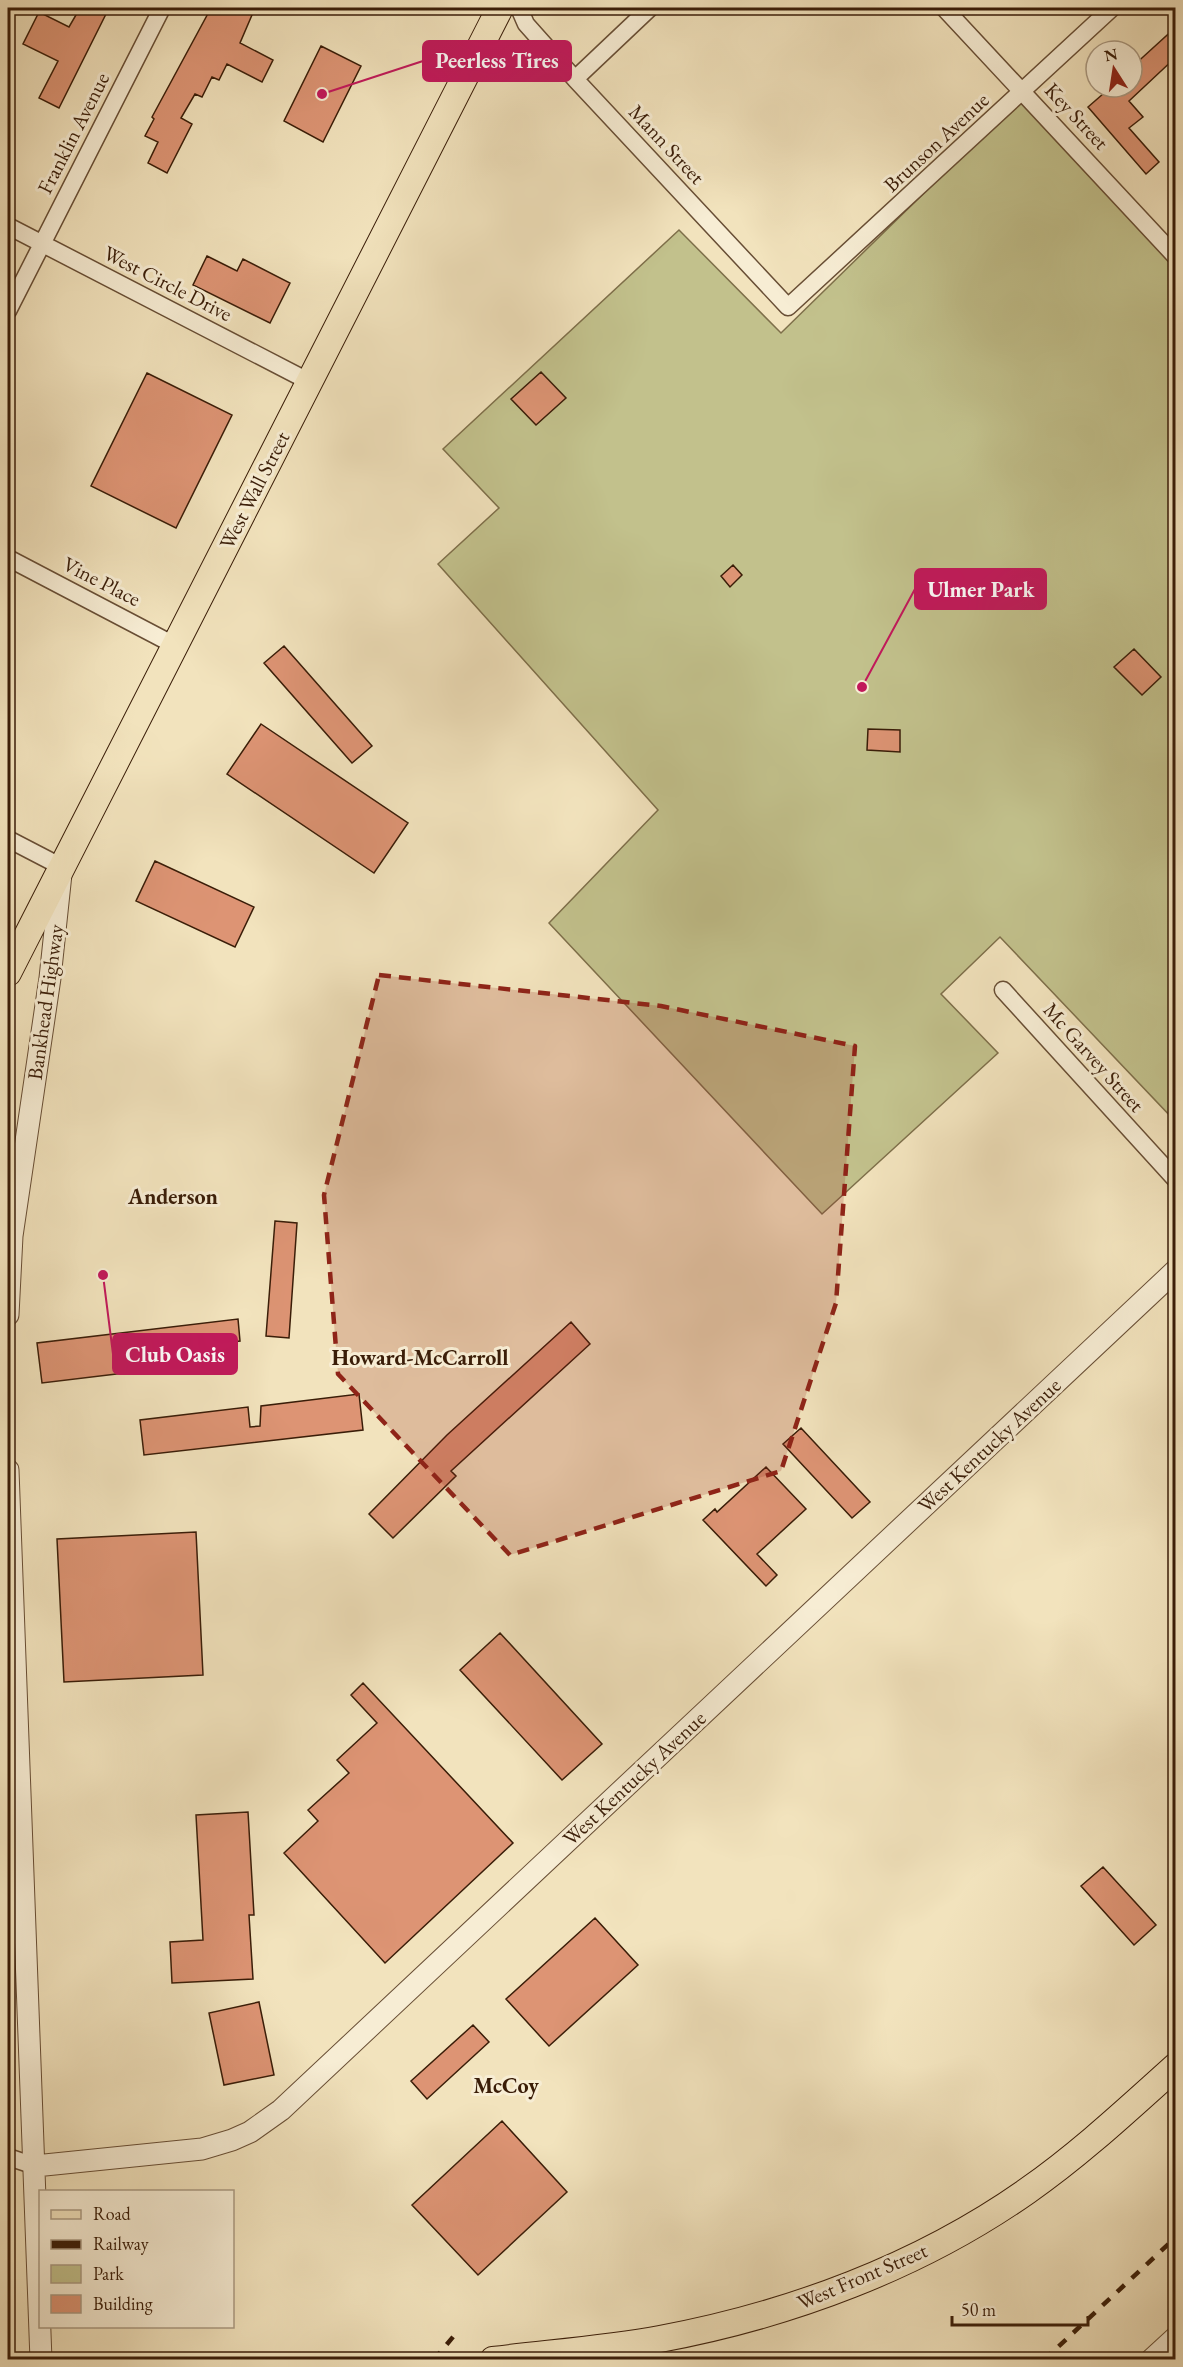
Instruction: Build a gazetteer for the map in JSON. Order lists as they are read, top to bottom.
{
  "streets": {
    "main road": ["West Wall Street", "West Front Street"],
    "street": [
      "Key Street",
      "Franklin Avenue",
      "Brunson Avenue",
      "Mann Street",
      "West Circle Drive",
      "Vine Place",
      "Bankhead Highway",
      "Mc Garvey Street",
      "West Kentucky Avenue"
    ]
  },
  "crossings": [
    ["Key Street", "Brunson Avenue"],
    ["Franklin Avenue", "West Circle Drive"],
    ["Brunson Avenue", "Mann Street"],
    ["West Circle Drive", "West Wall Street"],
    ["West Wall Street", "Vine Place"],
    ["West Wall Street", "Bankhead Highway"]
  ],
  "districts": ["Anderson", "Howard-McCarroll", "McCoy"],
  "places": ["Peerless Tires", "Ulmer Park", "Club Oasis"],
  "legend": [
    "Road",
    "Railway",
    "Park",
    "Building"
  ],
  "scale_bar": "50 m",
  "north": "top"
}
